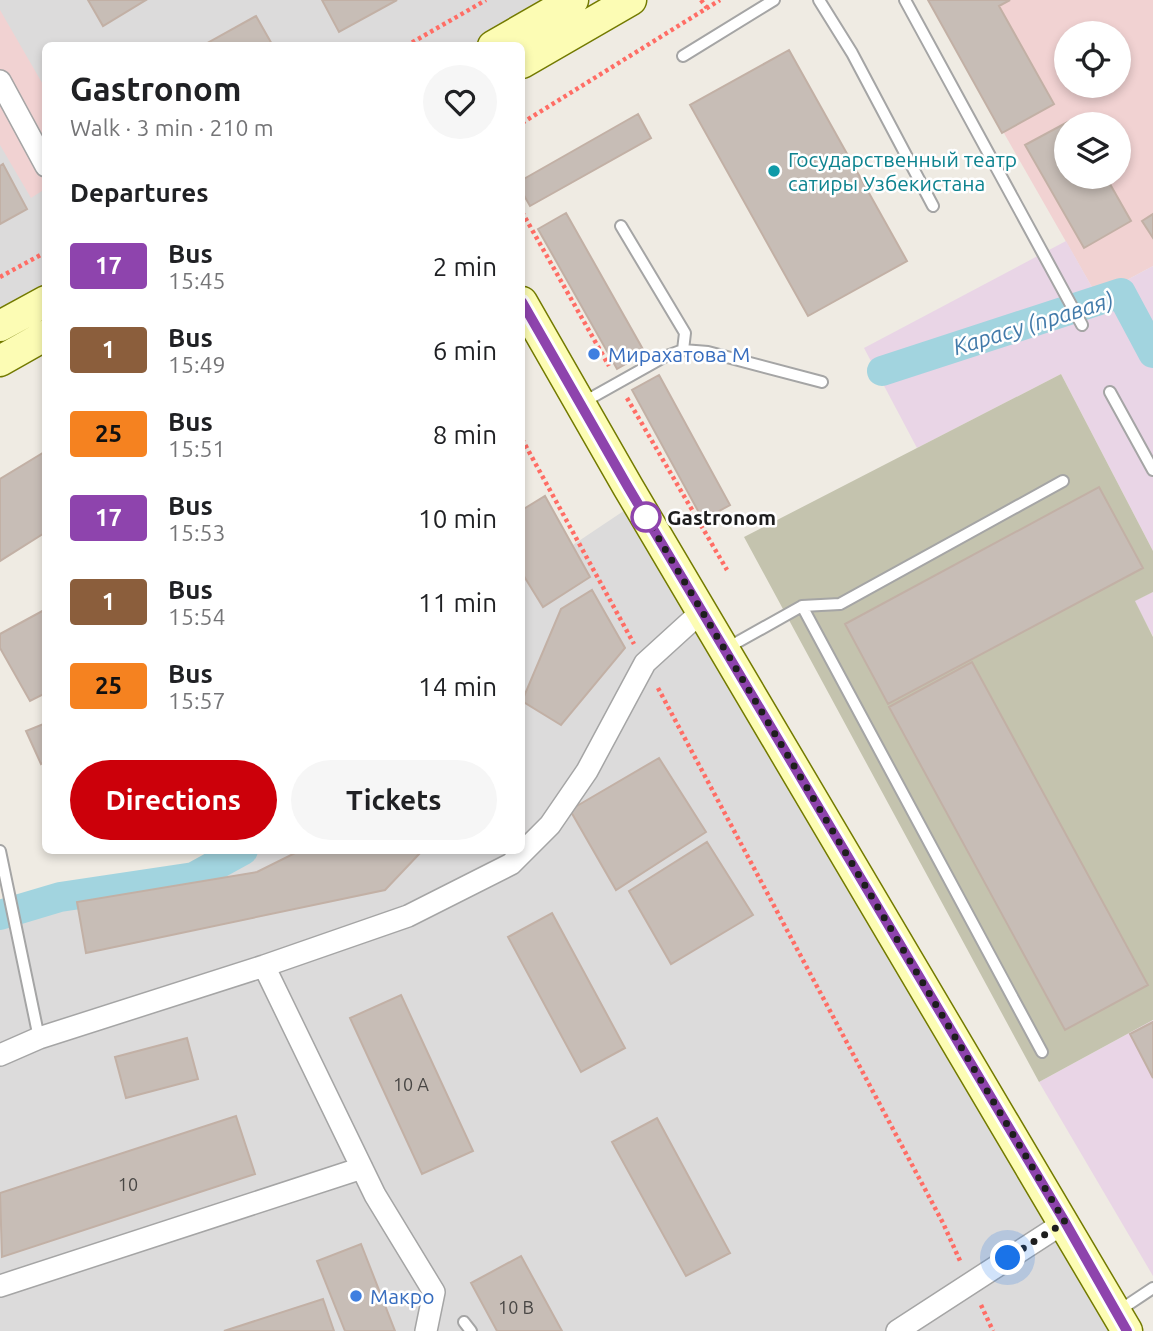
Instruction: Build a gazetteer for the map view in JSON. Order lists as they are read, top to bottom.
{
  "water": ["Карасу (правая)"],
  "places": [
    "Государственный театр сатиры Узбекистана",
    "Мирахатова М",
    "Gastronom",
    "Макро"
  ],
  "lines": ["bus line 17"],
  "house_numbers": ["10 А", "10", "10 B"],
  "page": {
    "heading": [
      ["Gastronom", "Walk · 3 min · 210 m"],
      "Departures"
    ],
    "list": [
      {
        "mark": "17",
        "name": "Bus",
        "note": "15:45",
        "value": "2 min"
      },
      {
        "mark": "1",
        "name": "Bus",
        "note": "15:49",
        "value": "6 min"
      },
      {
        "mark": "25",
        "name": "Bus",
        "note": "15:51",
        "value": "8 min"
      },
      {
        "mark": "17",
        "name": "Bus",
        "note": "15:53",
        "value": "10 min"
      },
      {
        "mark": "1",
        "name": "Bus",
        "note": "15:54",
        "value": "11 min"
      },
      {
        "mark": "25",
        "name": "Bus",
        "note": "15:57",
        "value": "14 min"
      }
    ],
    "buttons": ["Directions", "Tickets"]
  }
}
